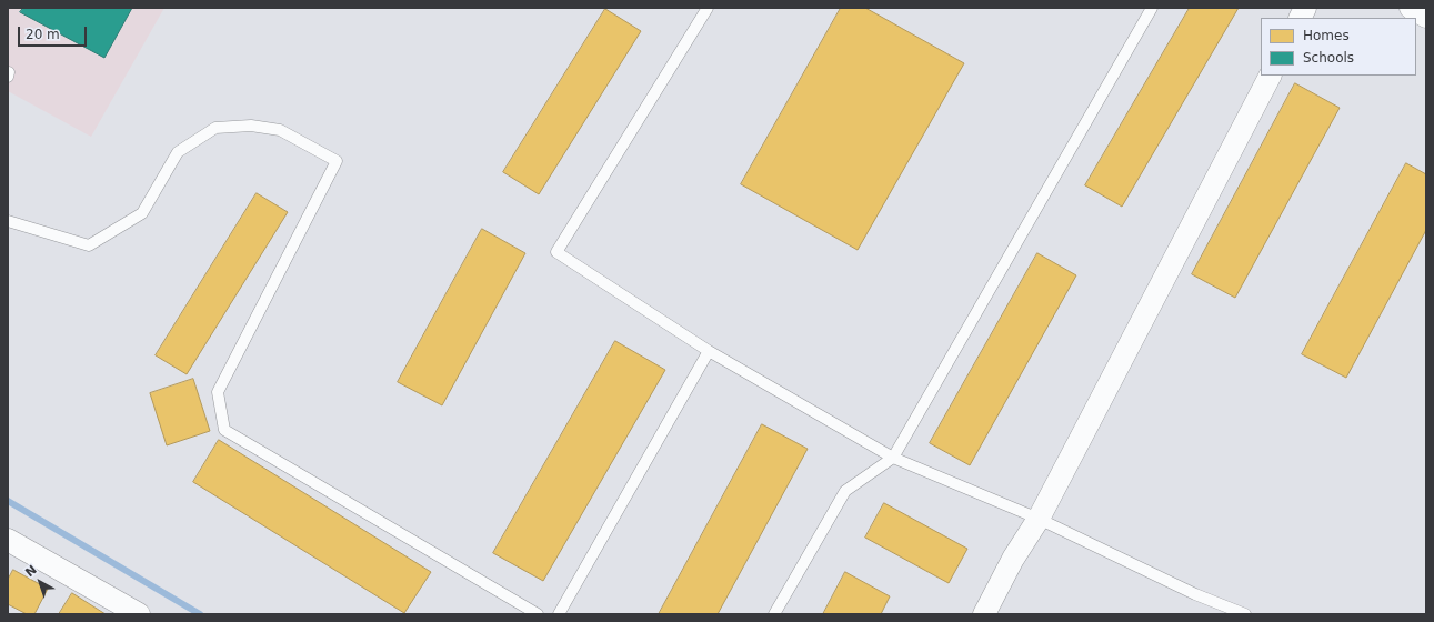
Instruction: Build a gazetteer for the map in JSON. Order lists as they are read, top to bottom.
{
  "legend": ["Homes", "Schools"],
  "scale_bar": "20 m",
  "north": "top left"
}
